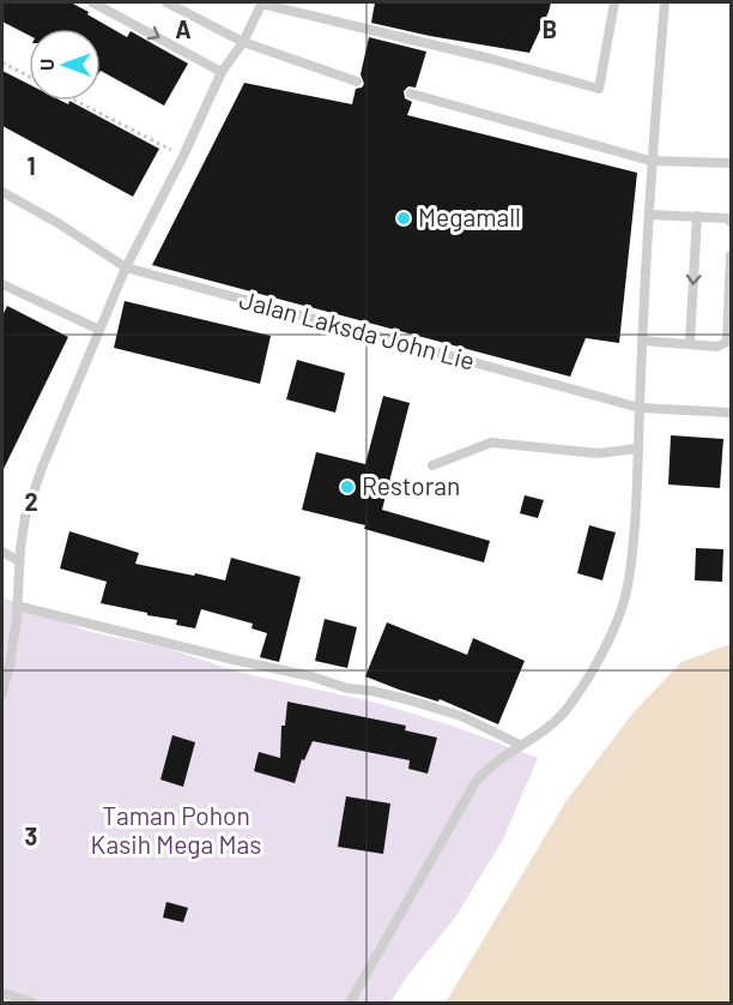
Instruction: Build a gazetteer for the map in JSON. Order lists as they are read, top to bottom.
{
  "streets": {
    "lane": ["Jalan Laksda John Lie"]
  },
  "parks": ["Taman Pohon Kasih Mega Mas"],
  "places": ["Megamall", "Restoran"],
  "north": "left",
  "grid": {
    "columns": ["A", "B"],
    "rows": ["1", "2", "3"]
  }
}
